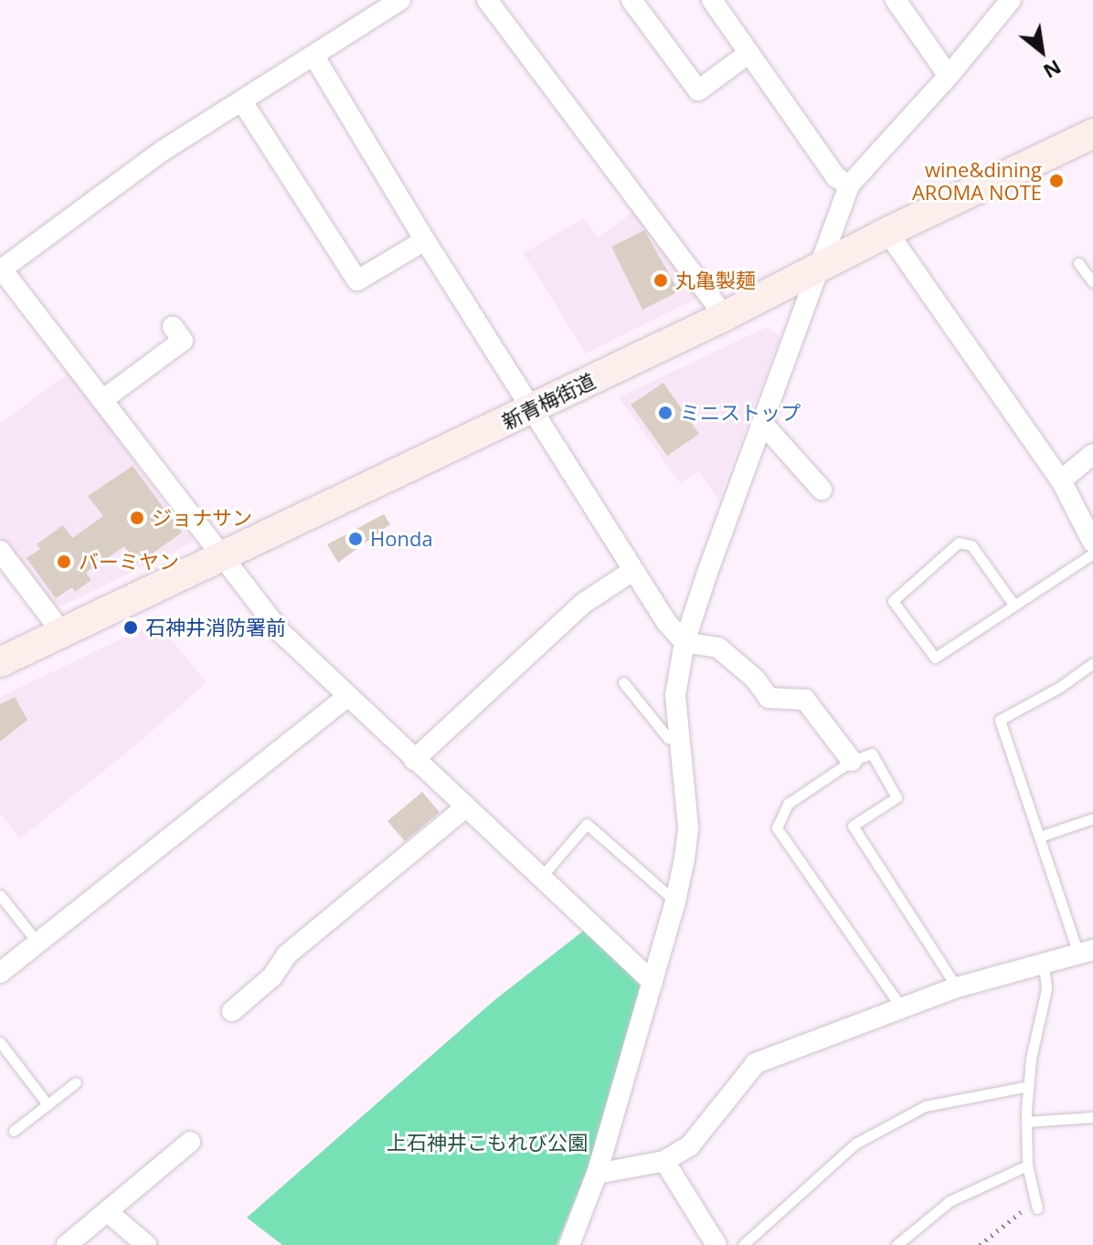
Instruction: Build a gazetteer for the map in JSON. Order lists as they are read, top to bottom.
{
  "streets": {
    "main road": ["新青梅街道"]
  },
  "parks": ["上石神井こもれび公園"],
  "places": [
    "wine&dining AROMA NOTE",
    "丸亀製麺",
    "ミニストップ",
    "ジョナサン",
    "Honda",
    "バーミヤン",
    "石神井消防署前"
  ],
  "north": "bottom right"
}
